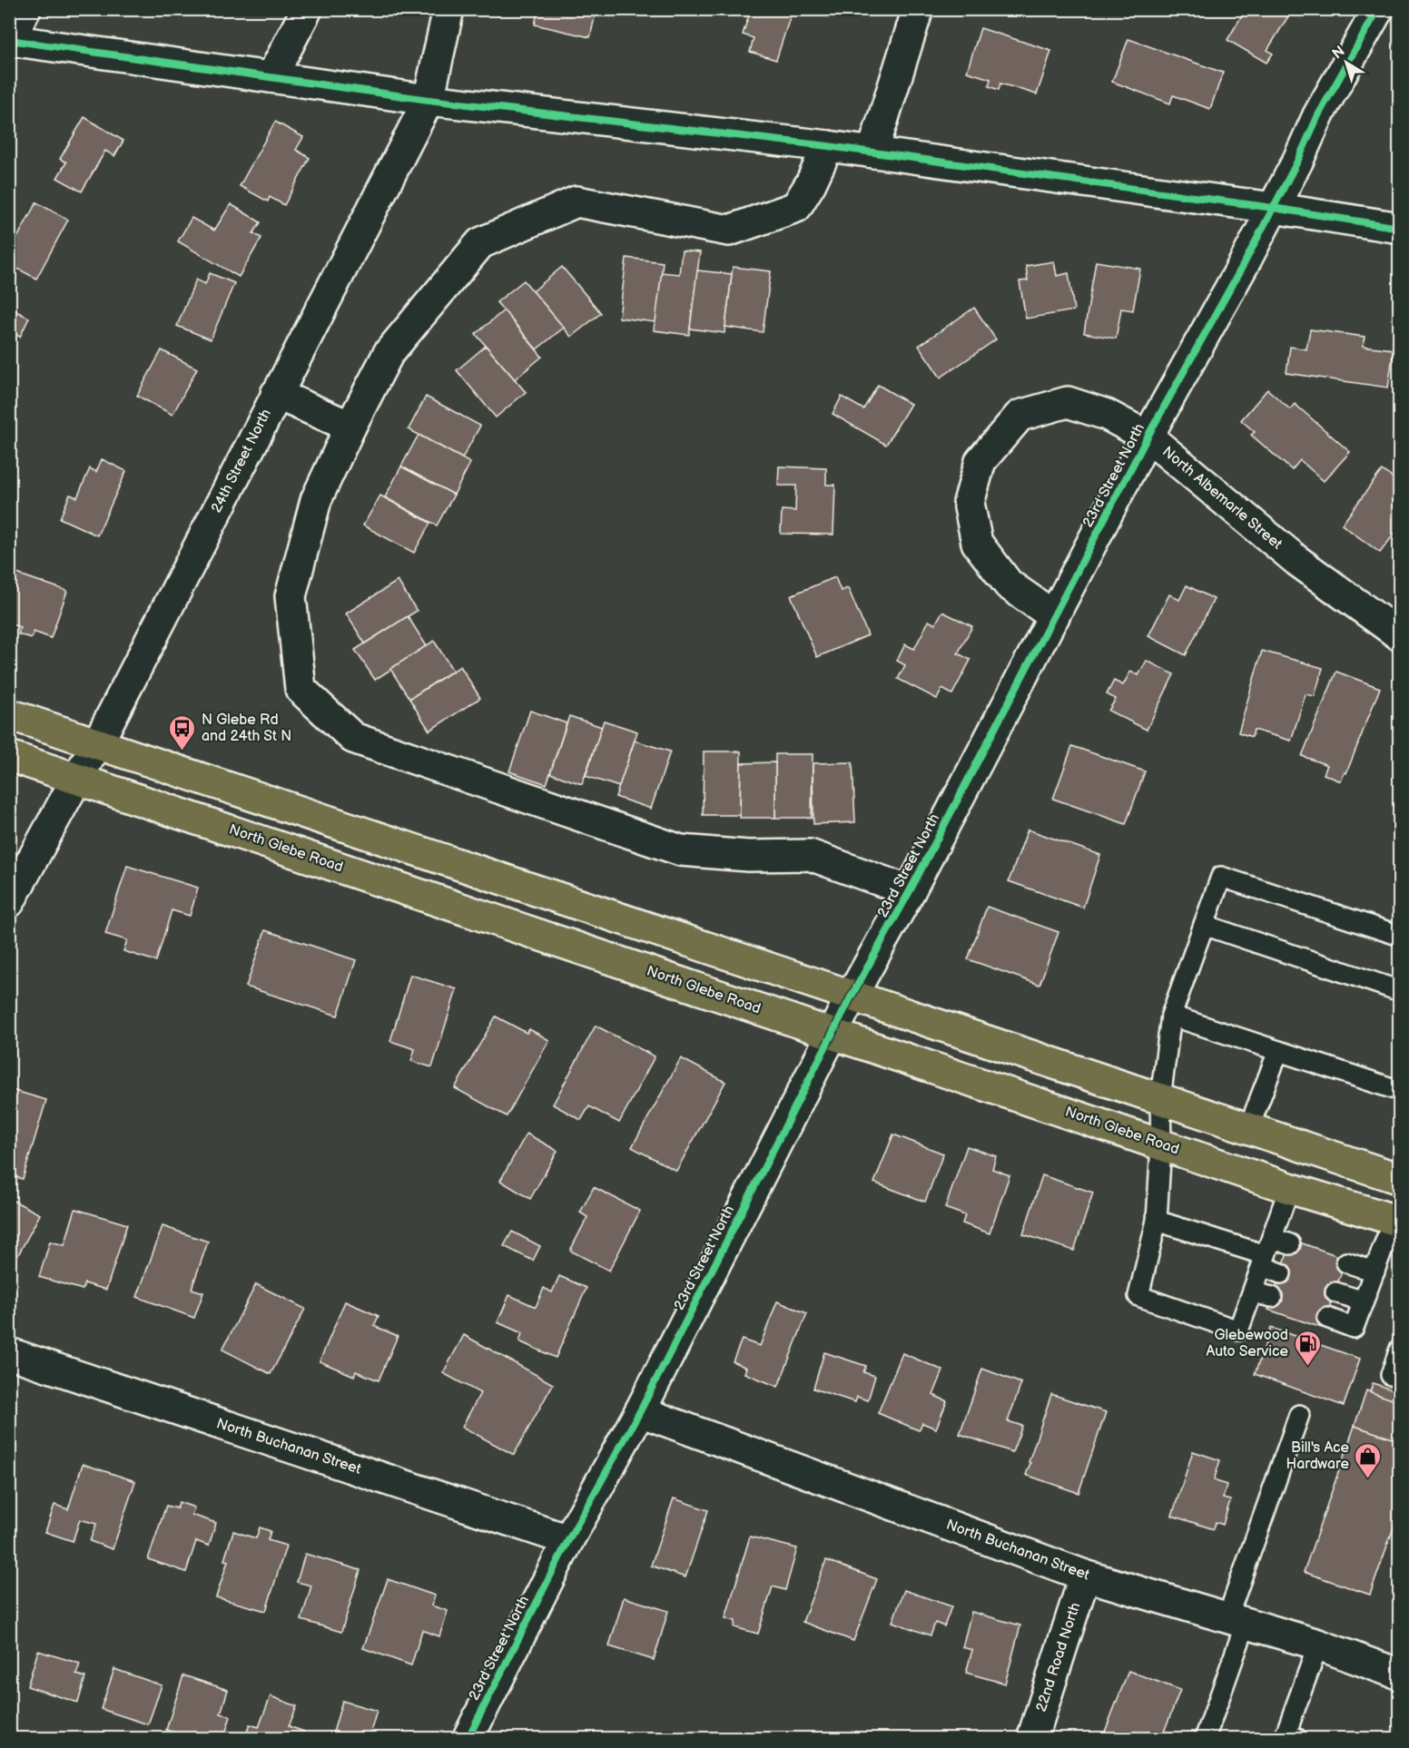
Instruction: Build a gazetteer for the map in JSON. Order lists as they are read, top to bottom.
{
  "streets": {
    "main road": ["North Glebe Road"],
    "street": [
      "24th Street North",
      "23rd Street North",
      "North Albemarle Street",
      "North Buchanan Street",
      "22nd Road North"
    ]
  },
  "crossings": [
    ["24th Street North", "North Glebe Road"],
    ["23rd Street North", "North Albemarle Street"],
    ["23rd Street North", "North Glebe Road"],
    ["23rd Street North", "North Buchanan Street"],
    ["North Buchanan Street", "22nd Road North"]
  ],
  "places": {
    "bus stop": ["N Glebe Rd and 24th St N"],
    "fuel station": ["Glebewood Auto Service"],
    "shop": ["Bill's Ace Hardware"]
  },
  "north": "top left"
}
